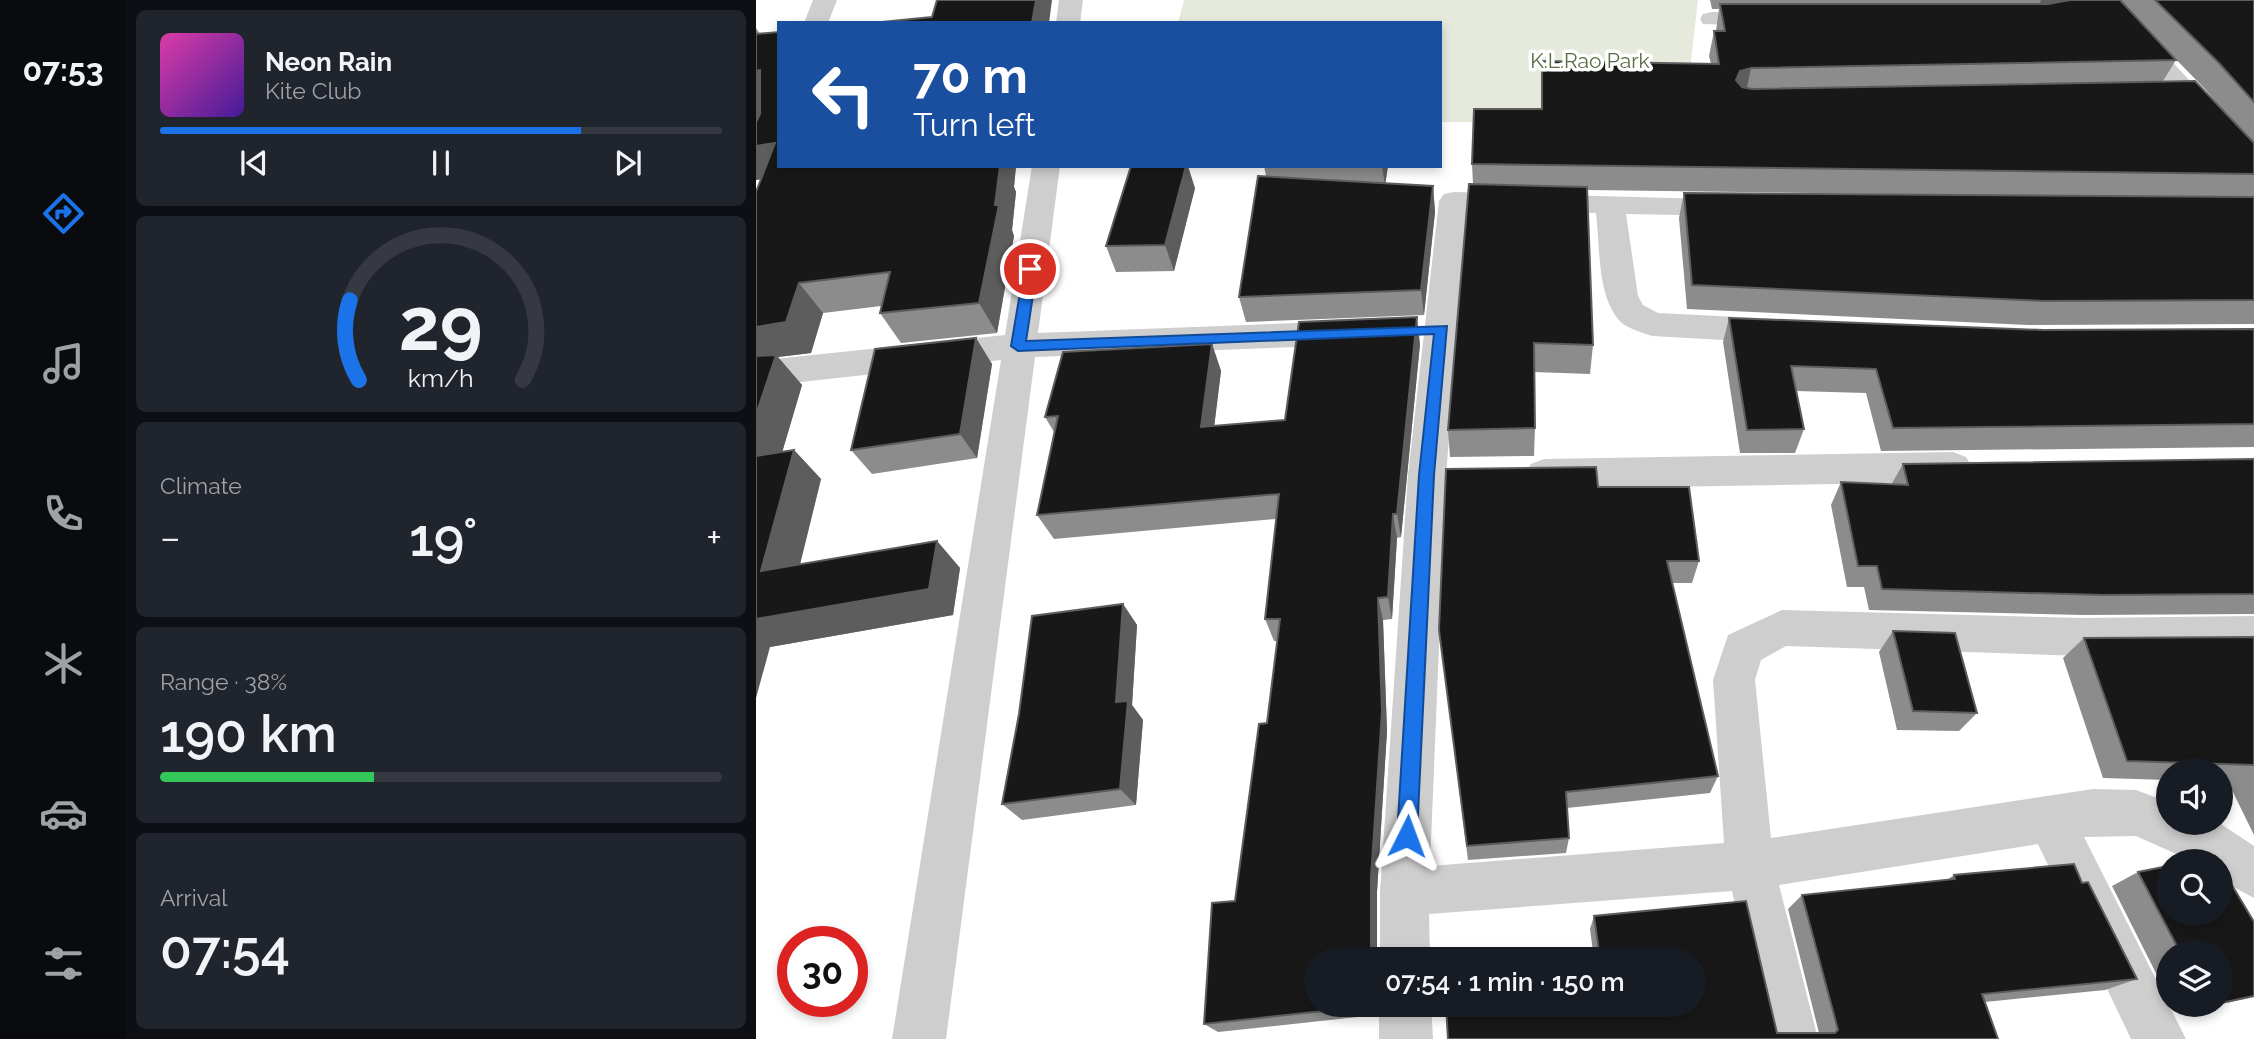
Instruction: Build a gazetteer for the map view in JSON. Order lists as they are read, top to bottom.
{
  "parks": ["K.L.Rao Park"],
  "page": {
    "tabs": "07:53",
    "turn": ["70 m", "Turn left"],
    "song": ["Neon Rain", "Kite Club"],
    "tile": [
      "Climate",
      ["Range · 38%", "190 km"],
      ["Arrival", "07:54"]
    ],
    "heat": ["−", "19°", "+"],
    "limit": "30",
    "trip": "07:54 · 1 min · 150 m",
    "gauge": ["29", "km/h"]
  }
}
